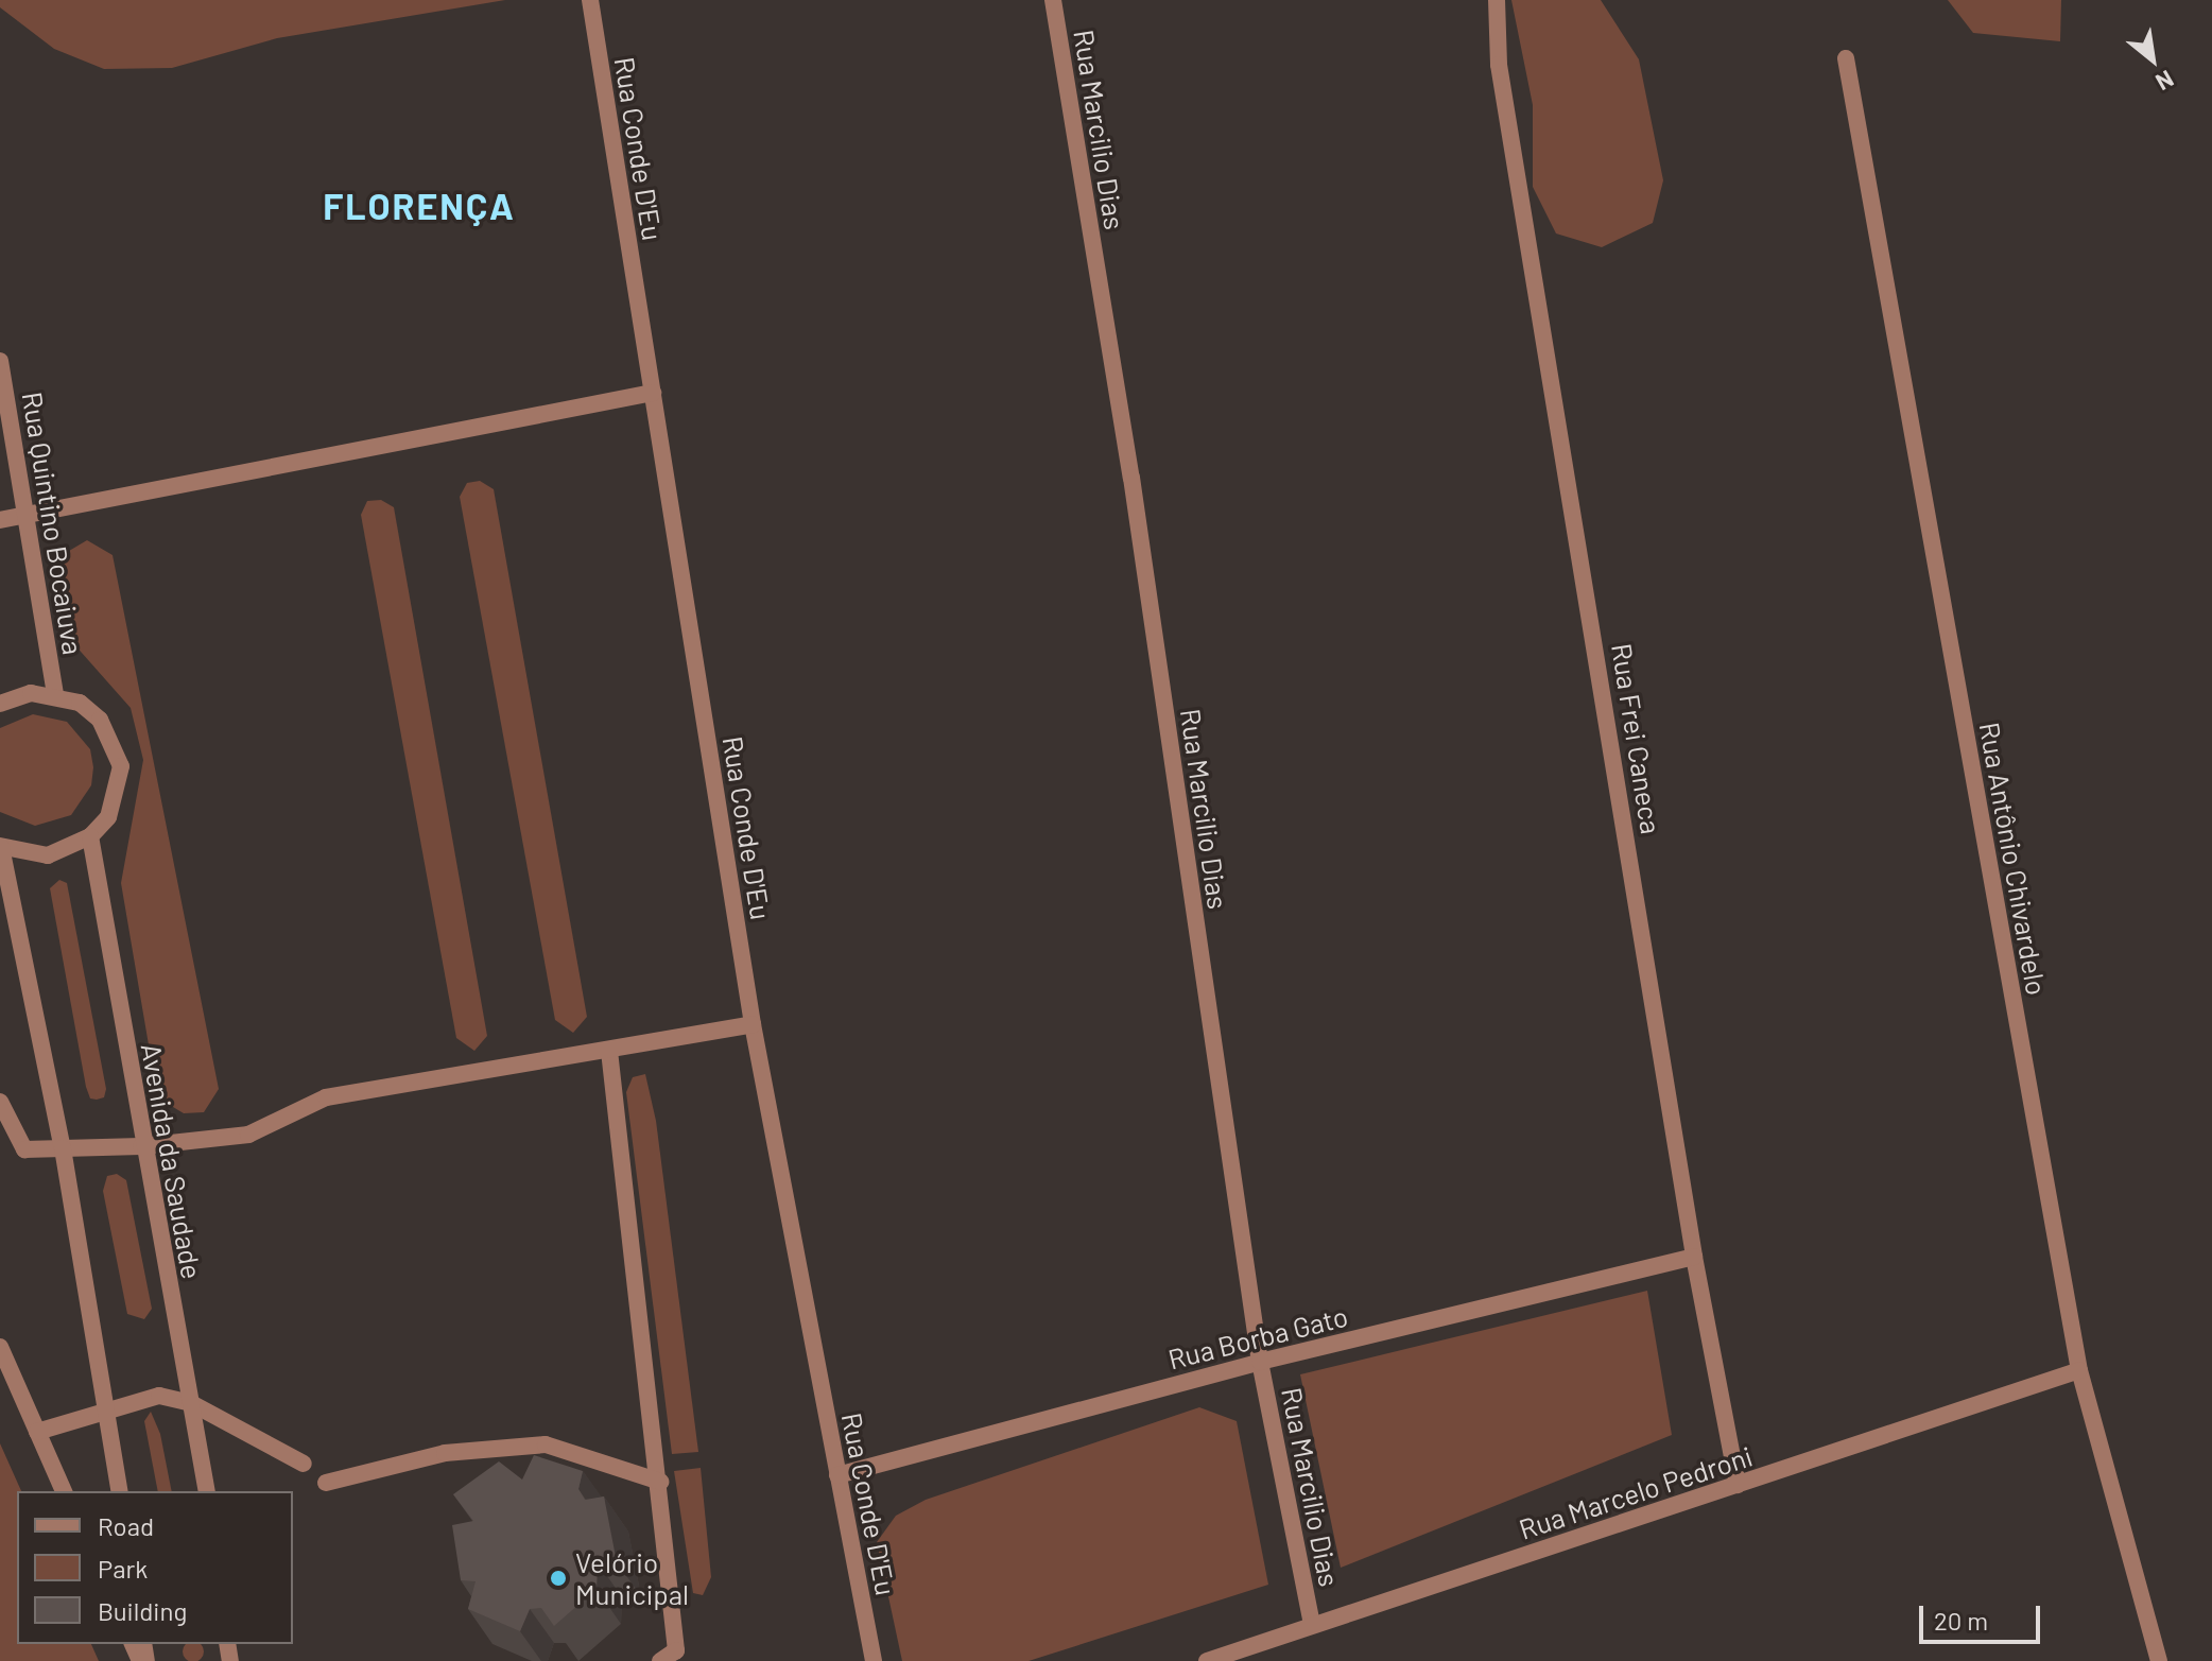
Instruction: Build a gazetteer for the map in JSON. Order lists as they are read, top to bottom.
{
  "streets": {
    "street": [
      "Rua Marcilio Dias",
      "Rua Conde D'Eu",
      "Rua Quintino Bocaiuva",
      "Rua Frei Caneca",
      "Rua Antônio Chivardelo",
      "Avenida da Saudade",
      "Rua Borba Gato",
      "Rua Marcelo Pedroni"
    ]
  },
  "crossings": [
    ["Rua Marcilio Dias", "Rua Borba Gato"],
    ["Rua Marcilio Dias", "Rua Marcelo Pedroni"],
    ["Rua Conde D'Eu", "Rua Borba Gato"],
    ["Rua Frei Caneca", "Rua Borba Gato"],
    ["Rua Frei Caneca", "Rua Marcelo Pedroni"],
    ["Rua Antônio Chivardelo", "Rua Marcelo Pedroni"]
  ],
  "districts": ["FLORENÇA"],
  "places": ["Velório Municipal"],
  "legend": ["Road", "Park", "Building"],
  "scale_bar": "20 m",
  "north": "bottom right"
}
